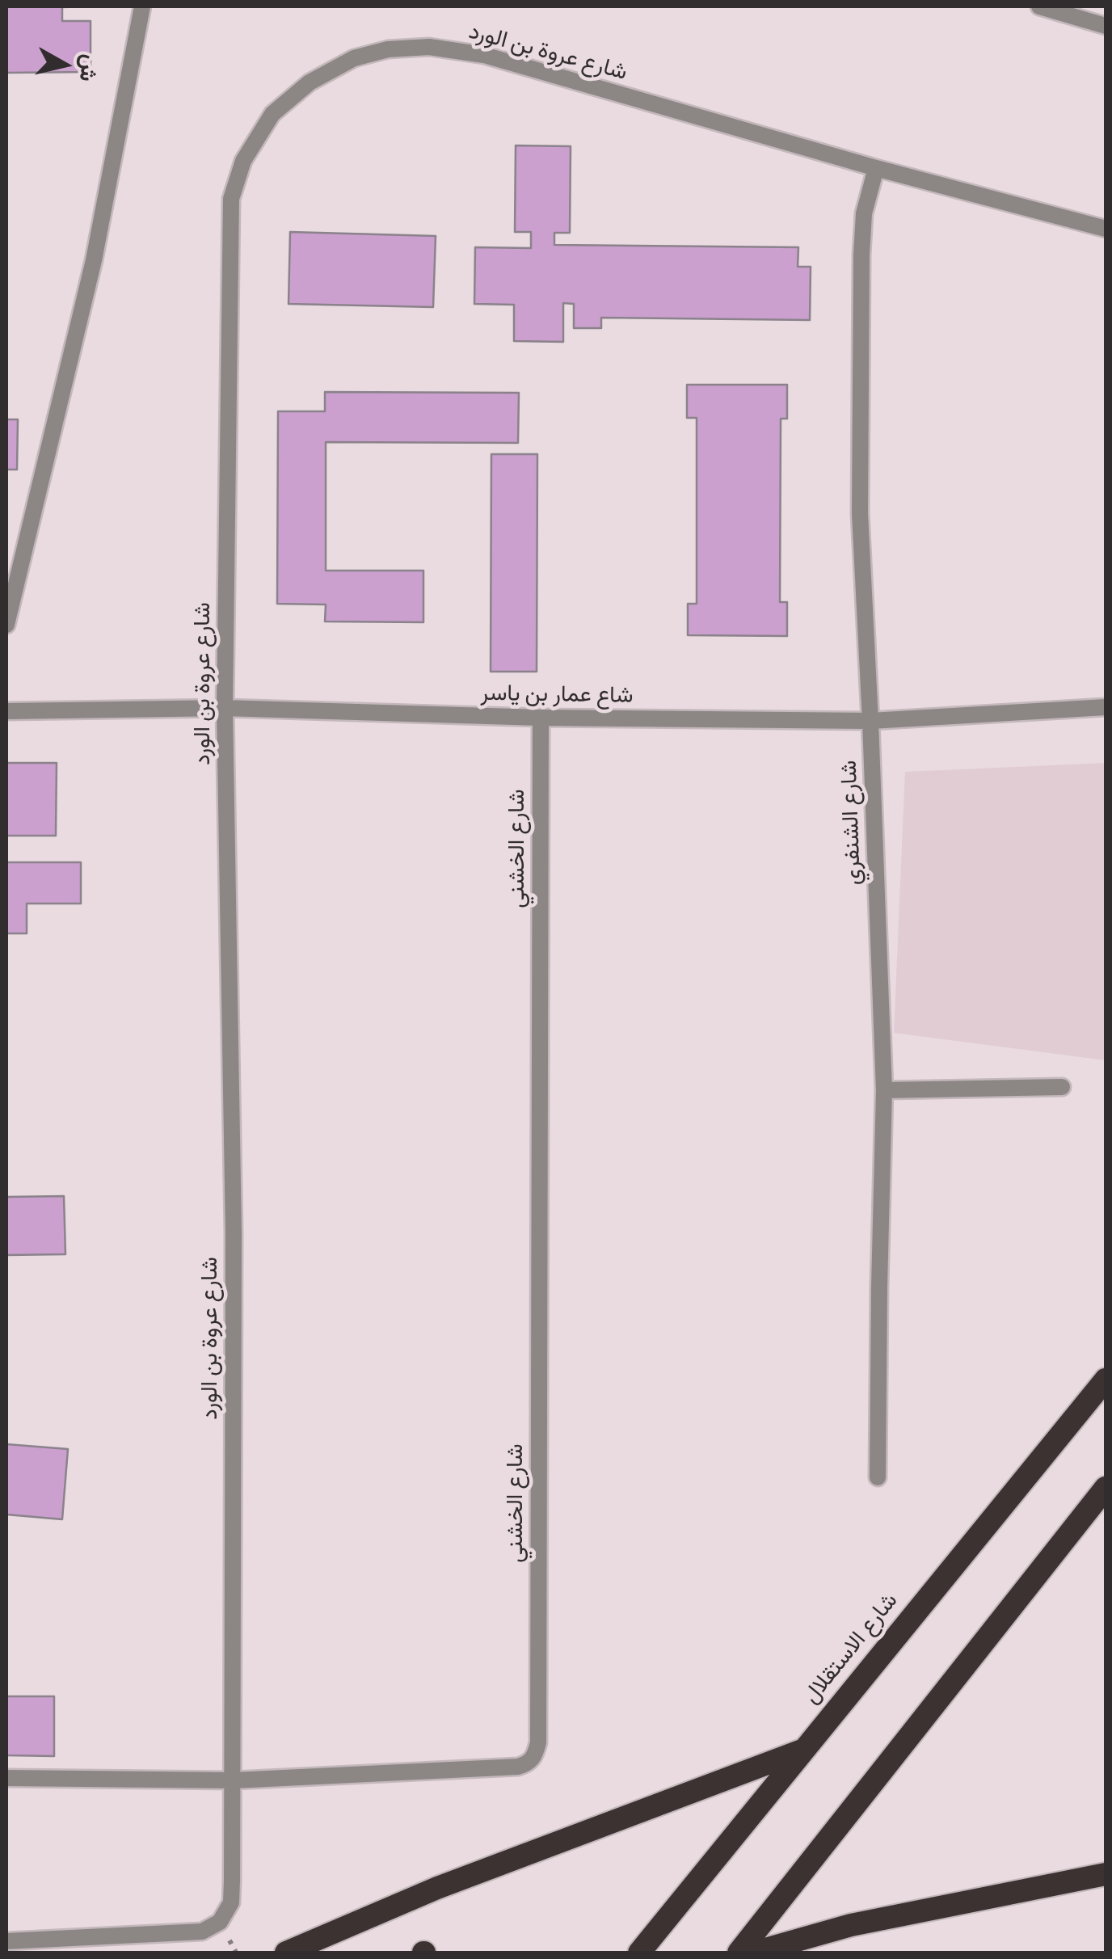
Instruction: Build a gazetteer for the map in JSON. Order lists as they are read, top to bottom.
{
  "streets": {
    "highway": ["شارع الاستقلال"],
    "street": [
      "شارع عروة بن الورد",
      "شاع عمار بن ياسر",
      "شارع الشنفري",
      "شارع الخشني"
    ]
  },
  "crossings": [
    ["شارع عروة بن الورد", "شاع عمار بن ياسر"],
    ["شارع عروة بن الورد", "شارع الشنفري"],
    ["شارع عروة بن الورد", "شارع الخشني"],
    ["شاع عمار بن ياسر", "شارع الشنفري"],
    ["شاع عمار بن ياسر", "شارع الخشني"]
  ],
  "north": "right"
}
